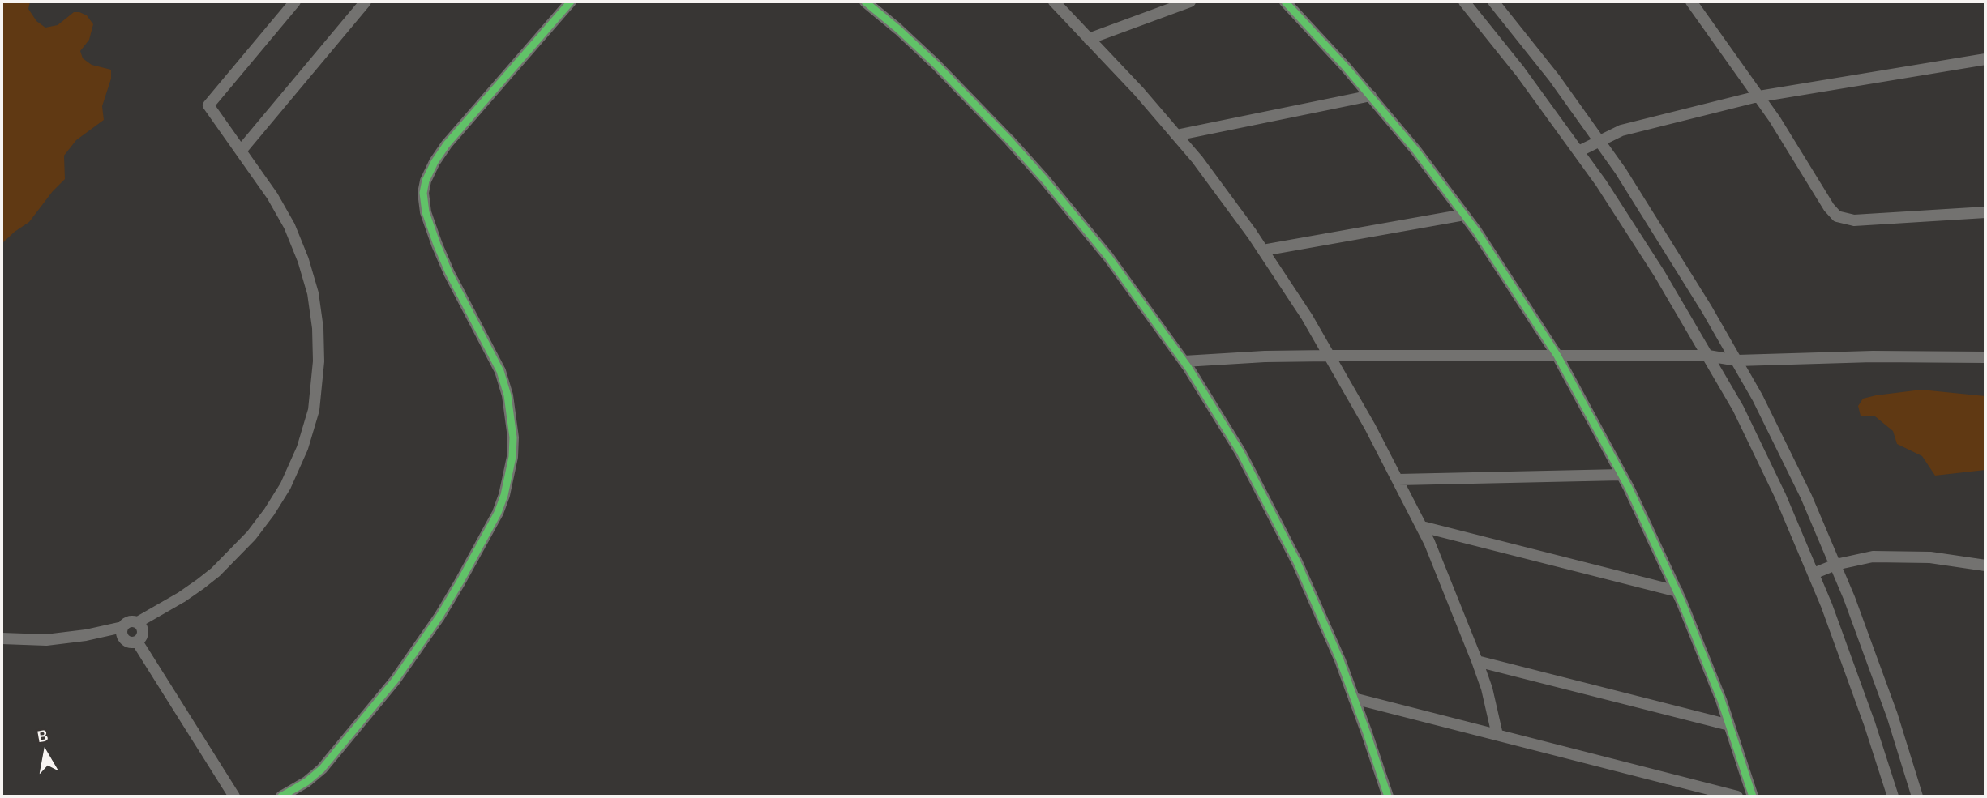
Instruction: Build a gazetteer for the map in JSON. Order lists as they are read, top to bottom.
{
  "north": "top"
}
